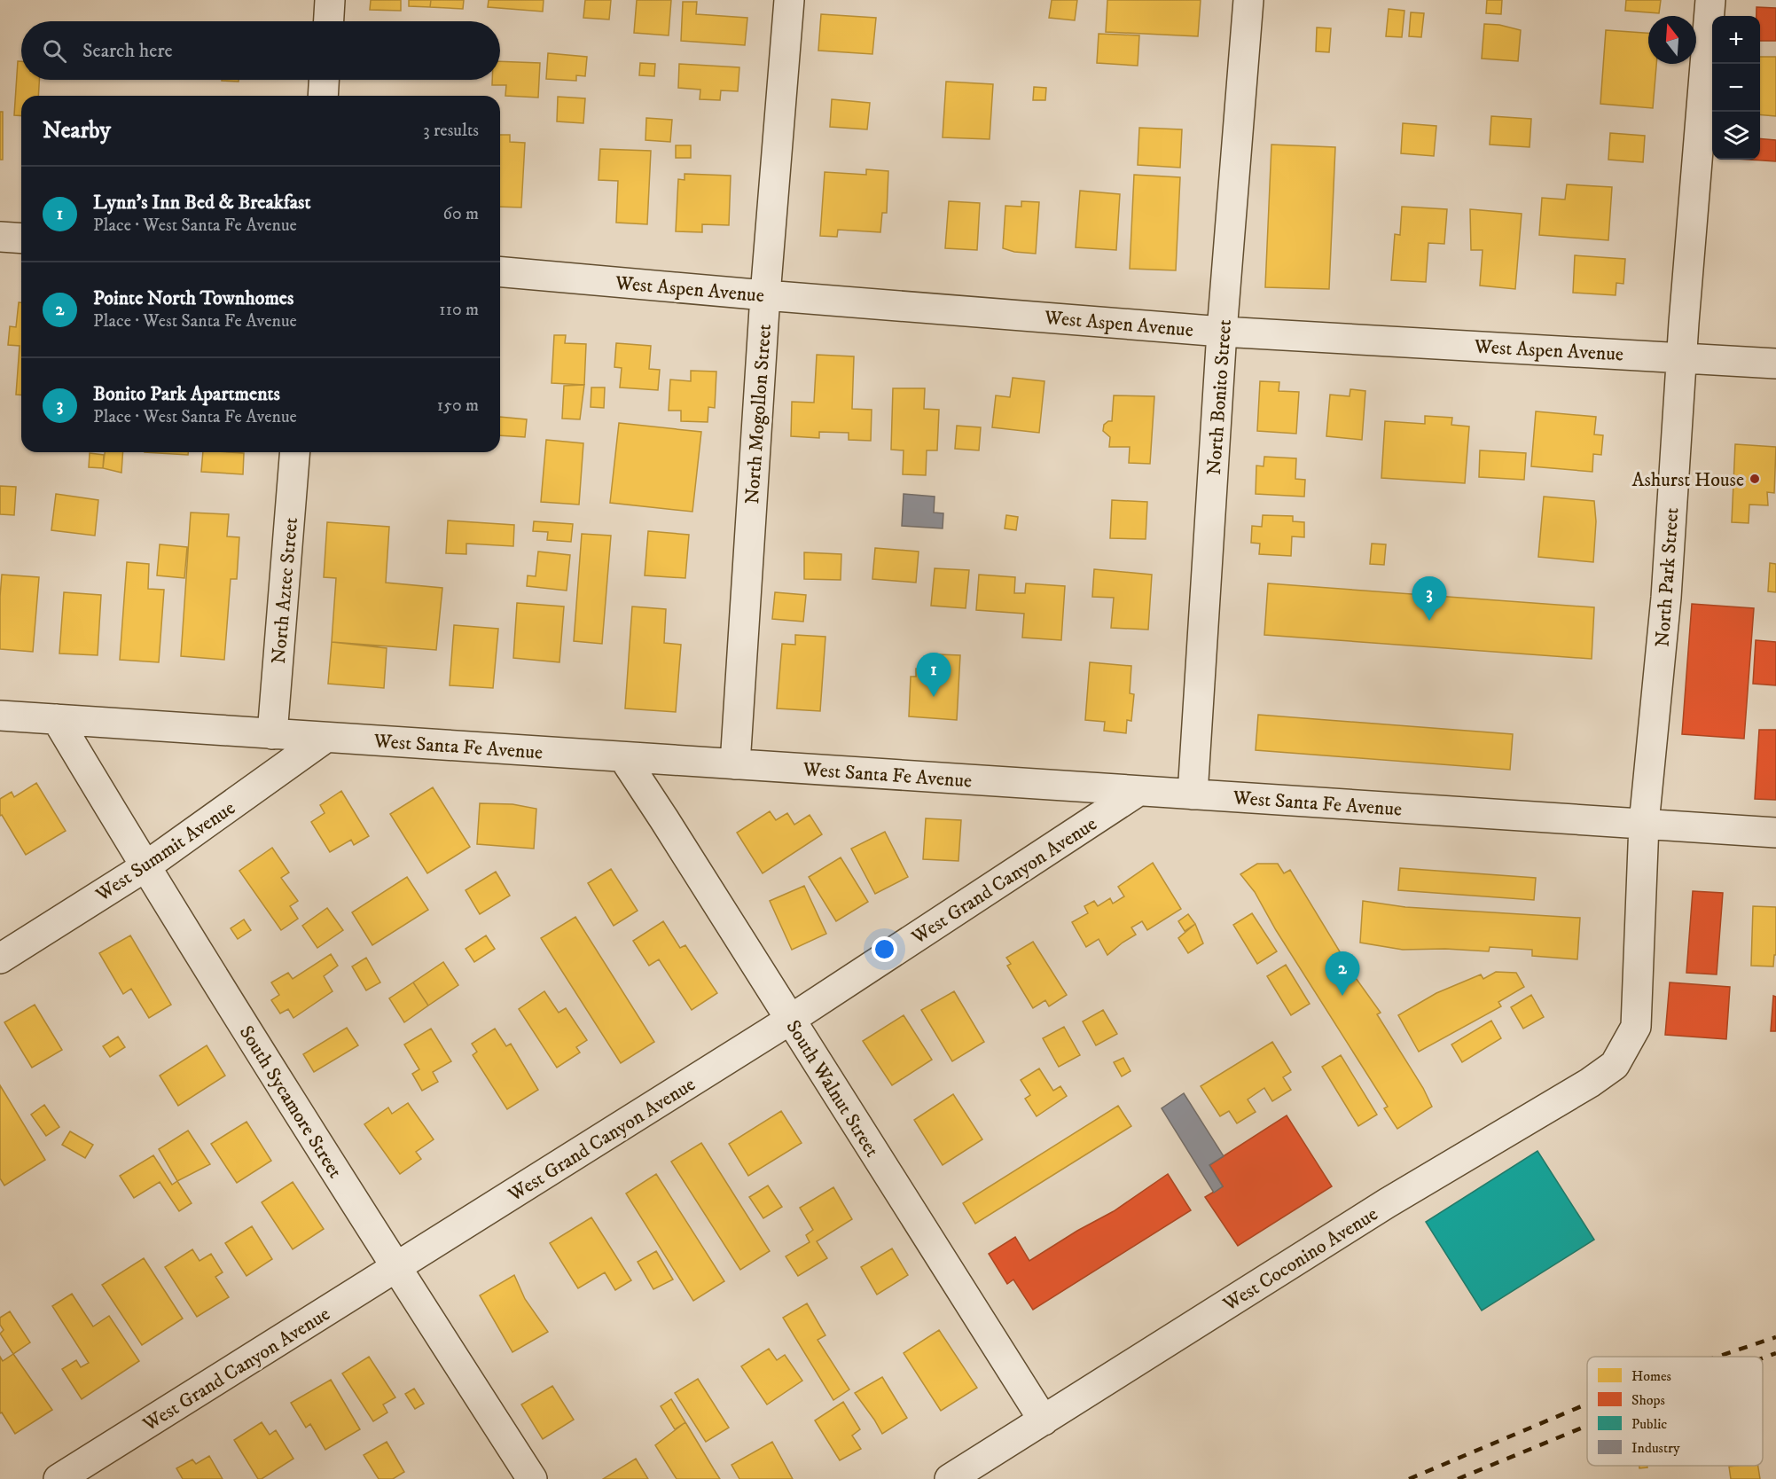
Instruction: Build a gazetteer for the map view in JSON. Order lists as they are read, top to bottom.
{
  "streets": {
    "street": [
      "West Aspen Avenue",
      "North Bonito Street",
      "North Mogollon Street",
      "North Park Street",
      "North Aztec Street",
      "West Santa Fe Avenue",
      "West Summit Avenue",
      "West Grand Canyon Avenue",
      "South Walnut Street",
      "South Sycamore Street",
      "West Coconino Avenue"
    ]
  },
  "crossings": [
    ["West Aspen Avenue", "North Bonito Street"],
    ["West Aspen Avenue", "North Mogollon Street"],
    ["West Aspen Avenue", "North Park Street"],
    ["North Bonito Street", "West Santa Fe Avenue"],
    ["North Mogollon Street", "West Santa Fe Avenue"],
    ["North Park Street", "West Santa Fe Avenue"],
    ["North Park Street", "West Coconino Avenue"],
    ["North Aztec Street", "West Santa Fe Avenue"],
    ["West Santa Fe Avenue", "West Summit Avenue"],
    ["West Santa Fe Avenue", "West Grand Canyon Avenue"],
    ["West Santa Fe Avenue", "South Walnut Street"],
    ["West Santa Fe Avenue", "South Sycamore Street"],
    ["West Summit Avenue", "South Sycamore Street"],
    ["West Grand Canyon Avenue", "South Walnut Street"],
    ["West Grand Canyon Avenue", "South Sycamore Street"],
    ["South Walnut Street", "West Coconino Avenue"]
  ],
  "places": ["Ashurst House"],
  "legend": [
    "Homes",
    "Shops",
    "Public",
    "Industry"
  ],
  "north": "top",
  "page": {
    "map_buttons": ["+", "−"],
    "search": "Search here",
    "heading": ["Nearby", "3 results"],
    "list": [
      {
        "mark": "1",
        "name": "Lynn's Inn Bed & Breakfast",
        "note": "Place · West Santa Fe Avenue",
        "value": "60 m"
      },
      {
        "mark": "2",
        "name": "Pointe North Townhomes",
        "note": "Place · West Santa Fe Avenue",
        "value": "110 m"
      },
      {
        "mark": "3",
        "name": "Bonito Park Apartments",
        "note": "Place · West Santa Fe Avenue",
        "value": "150 m"
      }
    ],
    "pins": ["3", "1", "2"]
  }
}
